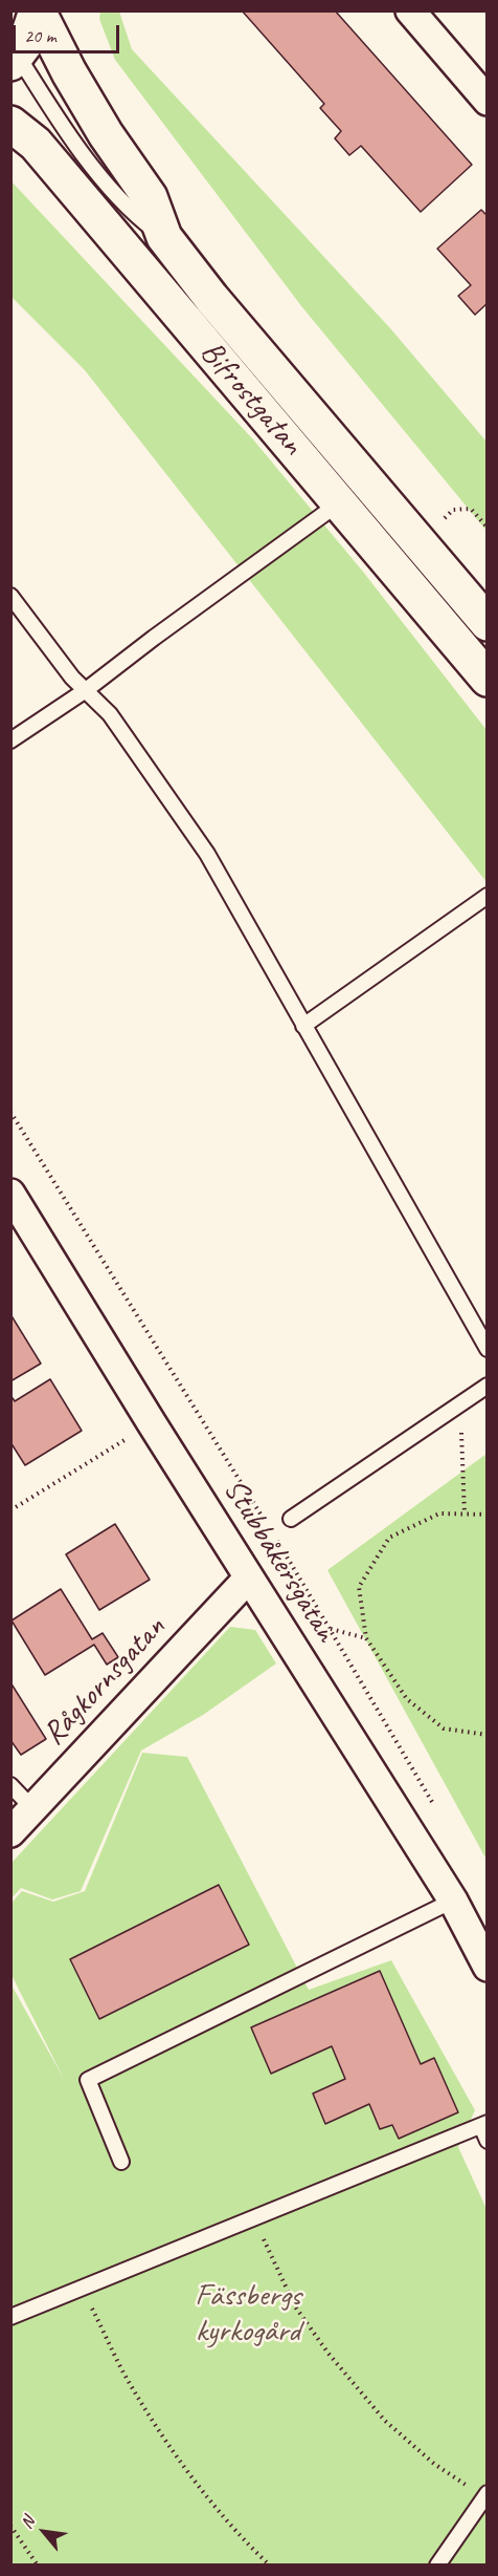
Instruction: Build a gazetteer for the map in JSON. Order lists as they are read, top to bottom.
{
  "streets": {
    "main road": ["Bifrostgatan"],
    "street": ["Stubbåkersgatan", "Rågkornsgatan"]
  },
  "crossings": [
    ["Stubbåkersgatan", "Rågkornsgatan"]
  ],
  "parks": ["Fässbergs kyrkogård"],
  "scale_bar": "20 m",
  "north": "top left"
}
